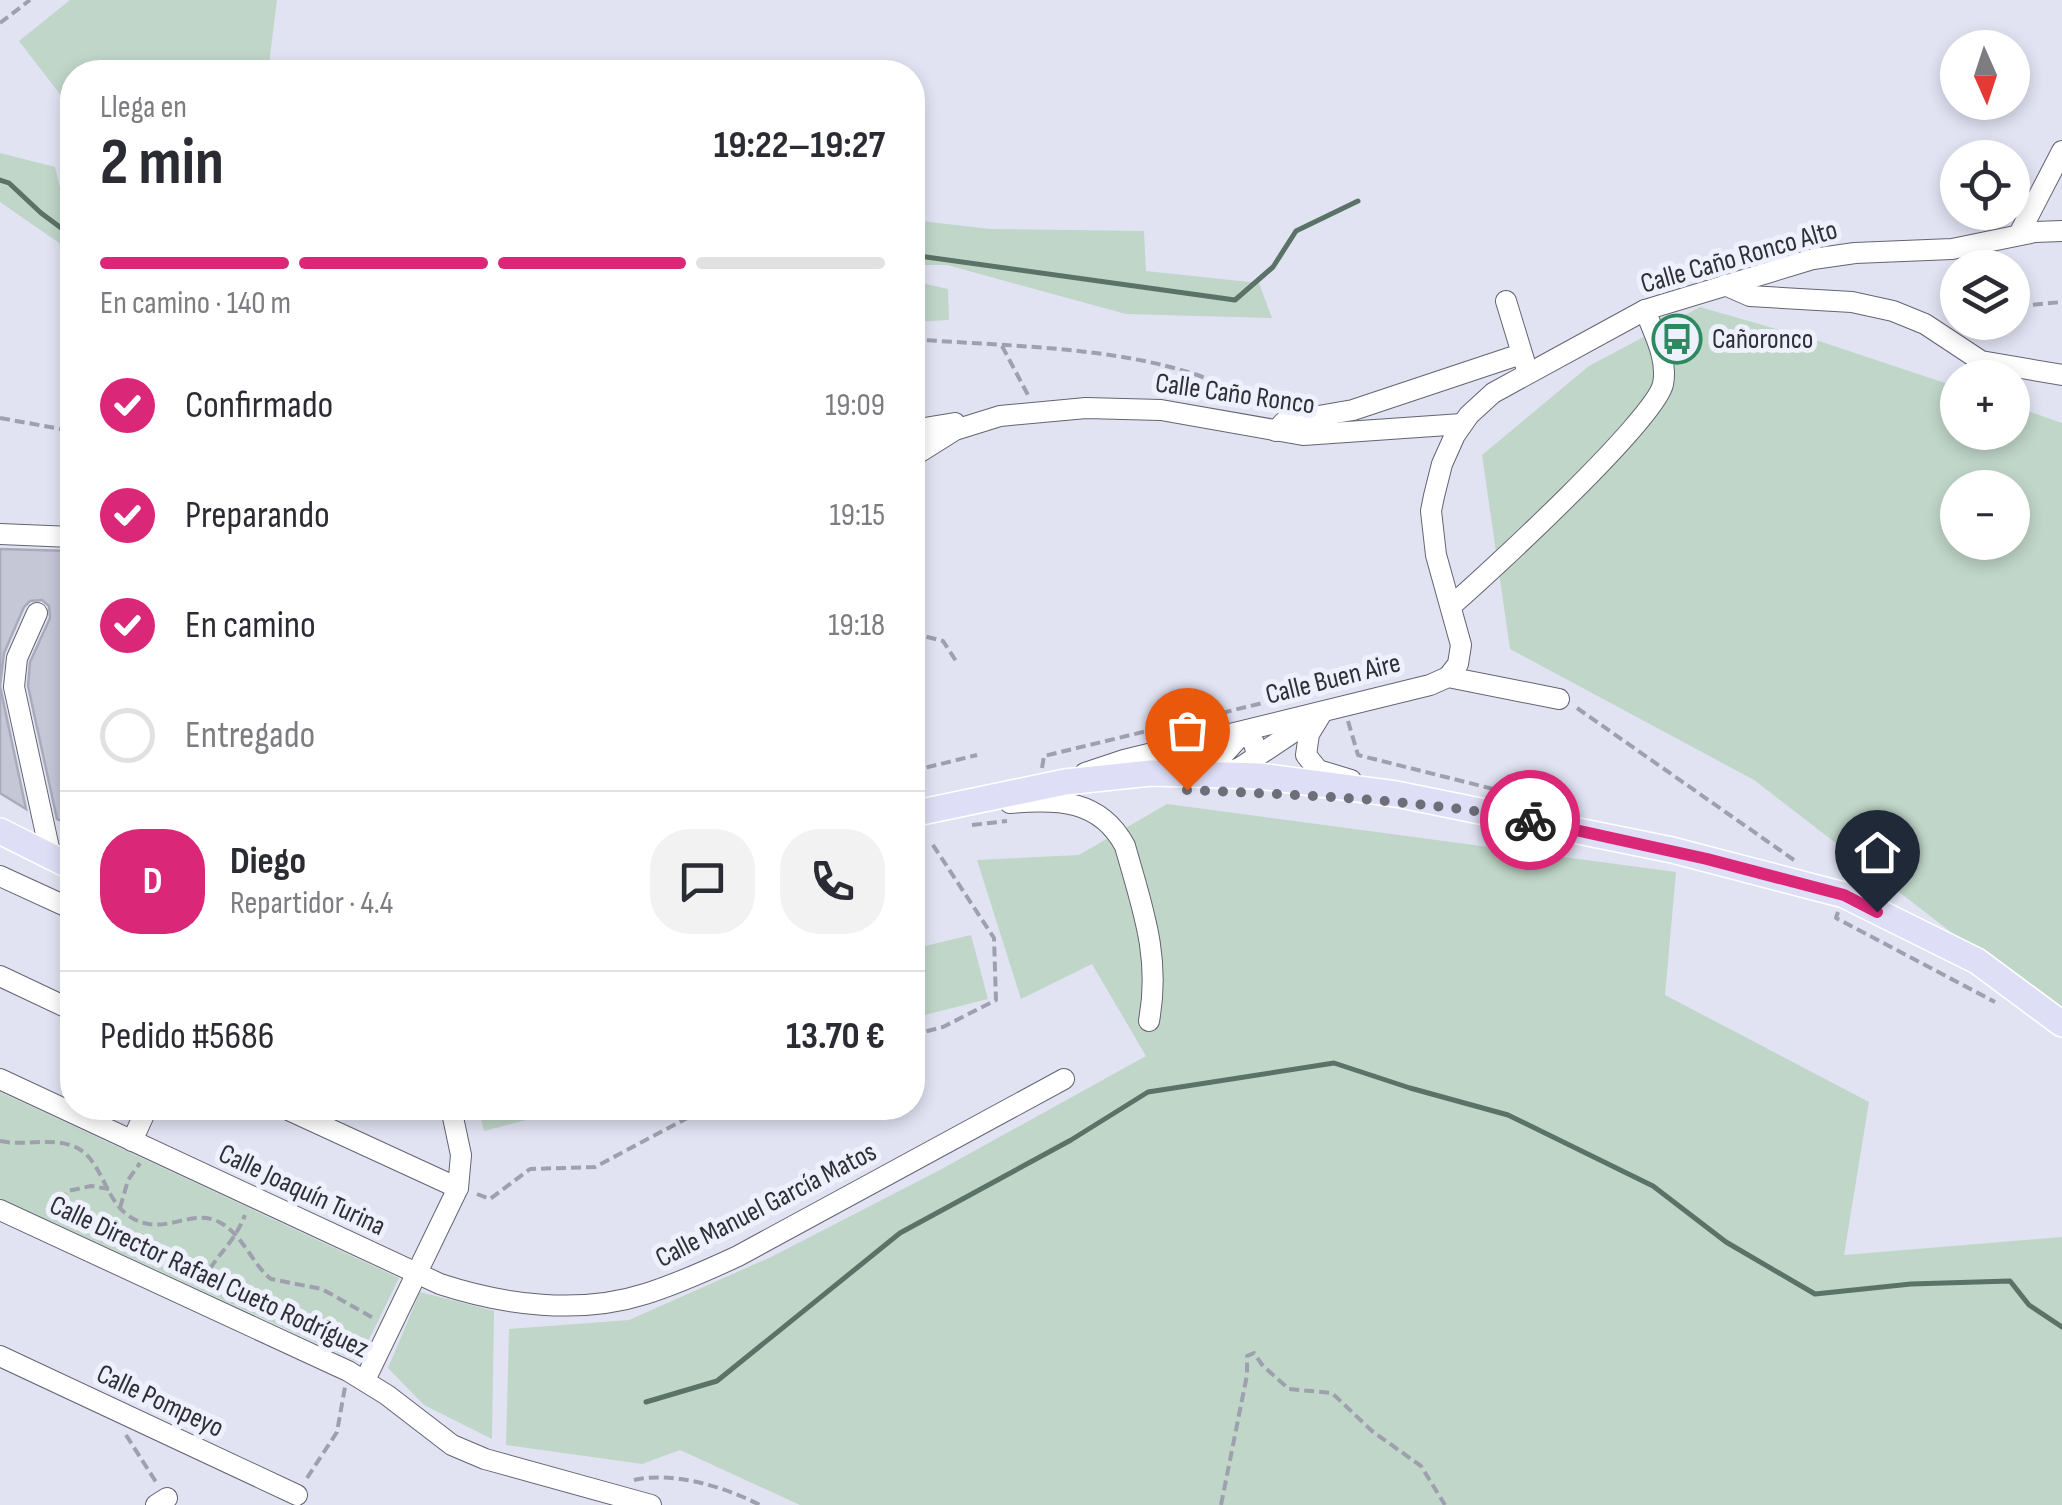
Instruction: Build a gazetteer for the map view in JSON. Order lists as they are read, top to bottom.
{
  "streets": {
    "street": [
      "Calle Caño Ronco Alto",
      "Calle Caño Ronco",
      "Calle Buen Aire",
      "Calle Joaquín Turina",
      "Calle Manuel García Matos",
      "Calle Director Rafael Cueto Rodríguez",
      "Calle Pompeyo"
    ]
  },
  "crossings": [
    ["Calle Caño Ronco Alto", "Calle Caño Ronco"],
    ["Calle Joaquín Turina", "Calle Manuel García Matos"]
  ],
  "places": {
    "bus stop": ["Cañoronco"]
  },
  "north": "bottom",
  "page": {
    "map_buttons": ["+", "−"],
    "heading": ["2 min", "Llega en", "19:22–19:27"],
    "panel": [
      "Diego",
      "Repartidor · 4.4",
      "Pedido #5686",
      "13.70 €"
    ],
    "bar": "En camino · 140 m",
    "list": [
      ["Confirmado", "19:09"],
      ["Preparando", "19:15"],
      ["En camino", "19:18"],
      "Entregado"
    ],
    "round": "D"
  }
}
